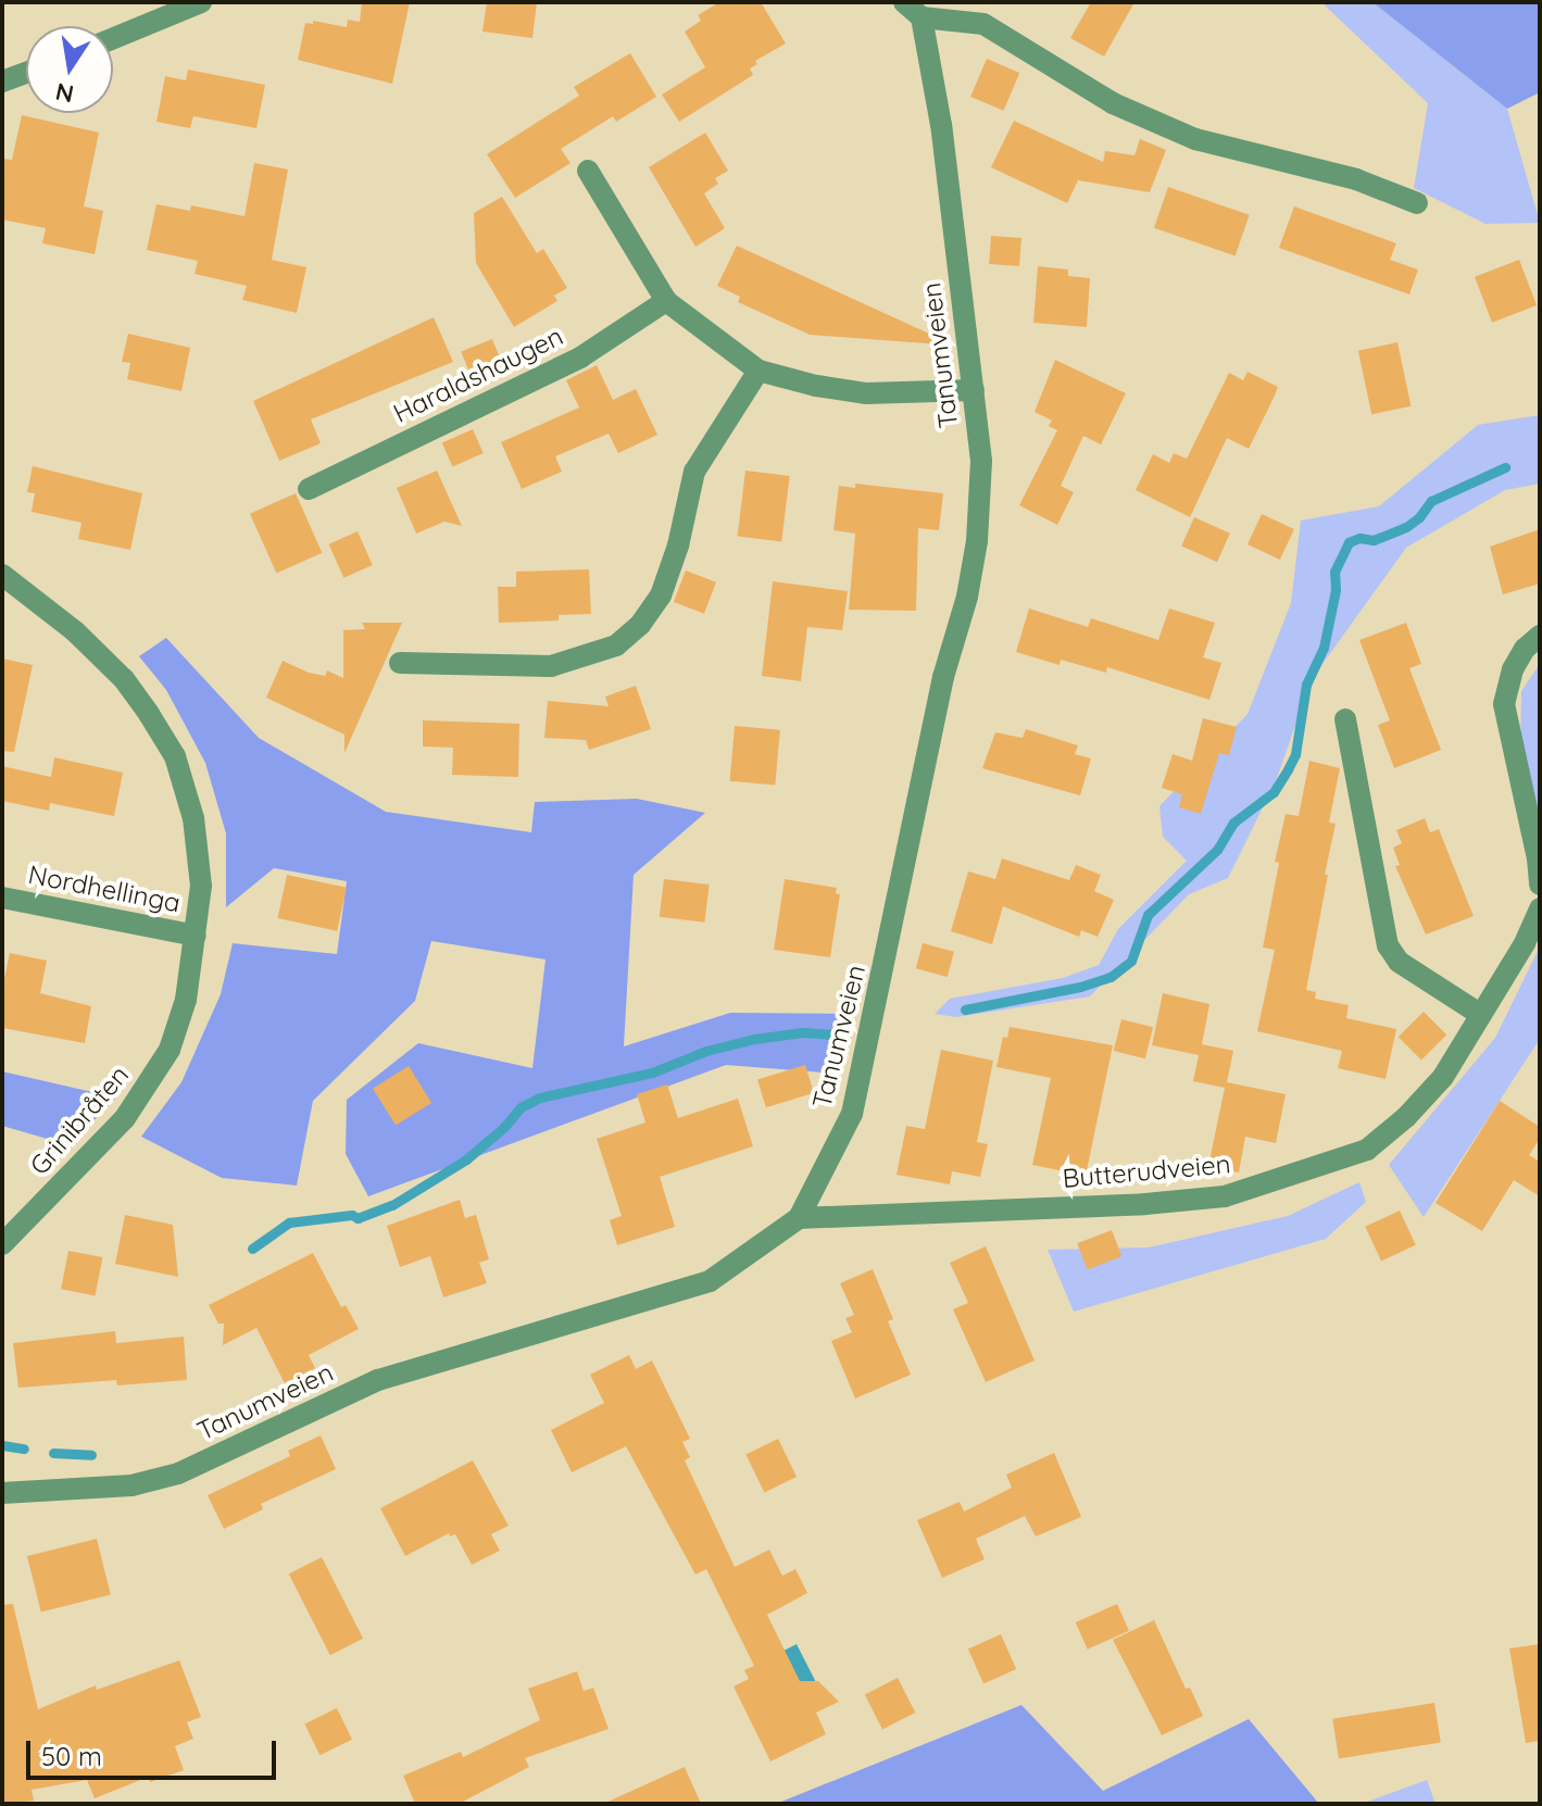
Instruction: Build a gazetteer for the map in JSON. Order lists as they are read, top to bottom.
{
  "streets": {
    "street": [
      "Tanumveien",
      "Haraldshaugen",
      "Nordhellinga",
      "Grinibråten",
      "Butterudveien"
    ]
  },
  "crossings": [
    ["Tanumveien", "Butterudveien"],
    ["Nordhellinga", "Grinibråten"]
  ],
  "scale_bar": "50 m",
  "north": "bottom"
}
